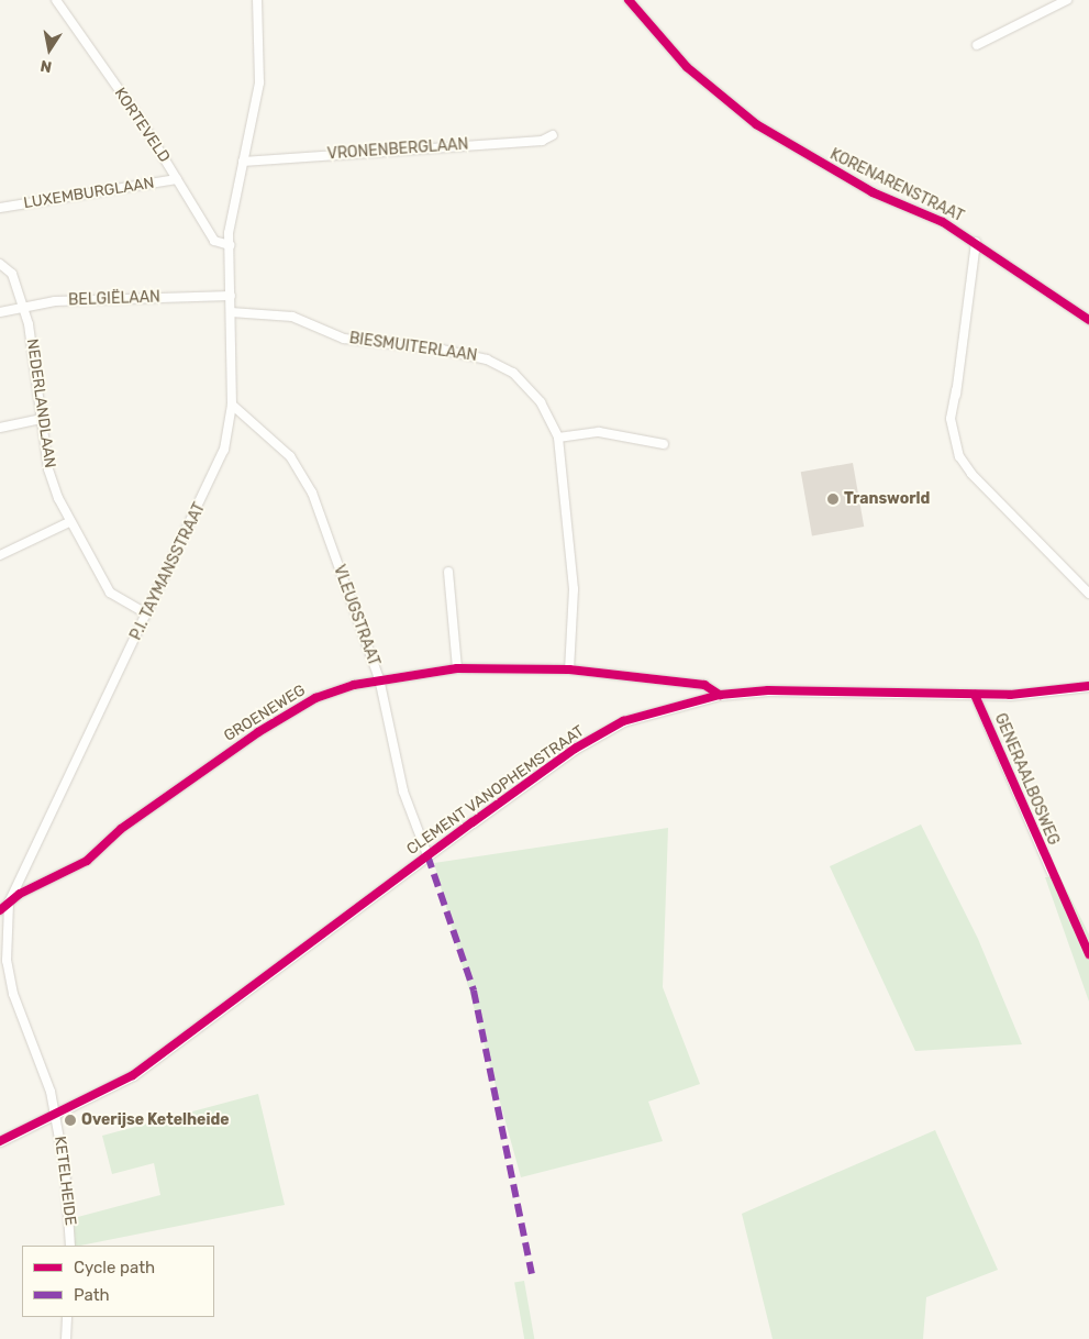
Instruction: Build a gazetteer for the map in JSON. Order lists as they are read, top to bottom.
{
  "streets": {
    "street": [
      "KORTEVELD",
      "VRONENBERGLAAN",
      "KORENARENSTRAAT",
      "LUXEMBURGLAAN",
      "BELGIËLAAN",
      "BIESMUITERLAAN",
      "NEDERLANDLAAN",
      "P.I. TAYMANSSTRAAT",
      "VLEUGSTRAAT",
      "GROENEWEG",
      "GENERAALBOSWEG",
      "CLEMENT VANOPHEMSTRAAT",
      "KETELHEIDE"
    ]
  },
  "crossings": [
    ["KORTEVELD", "LUXEMBURGLAAN"],
    ["KORTEVELD", "P.I. TAYMANSSTRAAT"],
    ["VRONENBERGLAAN", "P.I. TAYMANSSTRAAT"],
    ["BELGIËLAAN", "NEDERLANDLAAN"],
    ["BELGIËLAAN", "P.I. TAYMANSSTRAAT"],
    ["BIESMUITERLAAN", "P.I. TAYMANSSTRAAT"],
    ["BIESMUITERLAAN", "GROENEWEG"],
    ["NEDERLANDLAAN", "P.I. TAYMANSSTRAAT"],
    ["P.I. TAYMANSSTRAAT", "VLEUGSTRAAT"],
    ["P.I. TAYMANSSTRAAT", "GROENEWEG"],
    ["P.I. TAYMANSSTRAAT", "CLEMENT VANOPHEMSTRAAT"],
    ["P.I. TAYMANSSTRAAT", "KETELHEIDE"],
    ["VLEUGSTRAAT", "GROENEWEG"],
    ["VLEUGSTRAAT", "CLEMENT VANOPHEMSTRAAT"],
    ["GROENEWEG", "CLEMENT VANOPHEMSTRAAT"],
    ["GENERAALBOSWEG", "CLEMENT VANOPHEMSTRAAT"],
    ["CLEMENT VANOPHEMSTRAAT", "KETELHEIDE"]
  ],
  "places": ["Transworld", "Overijse Ketelheide"],
  "legend": ["Cycle path", "Path"],
  "north": "bottom"
}
